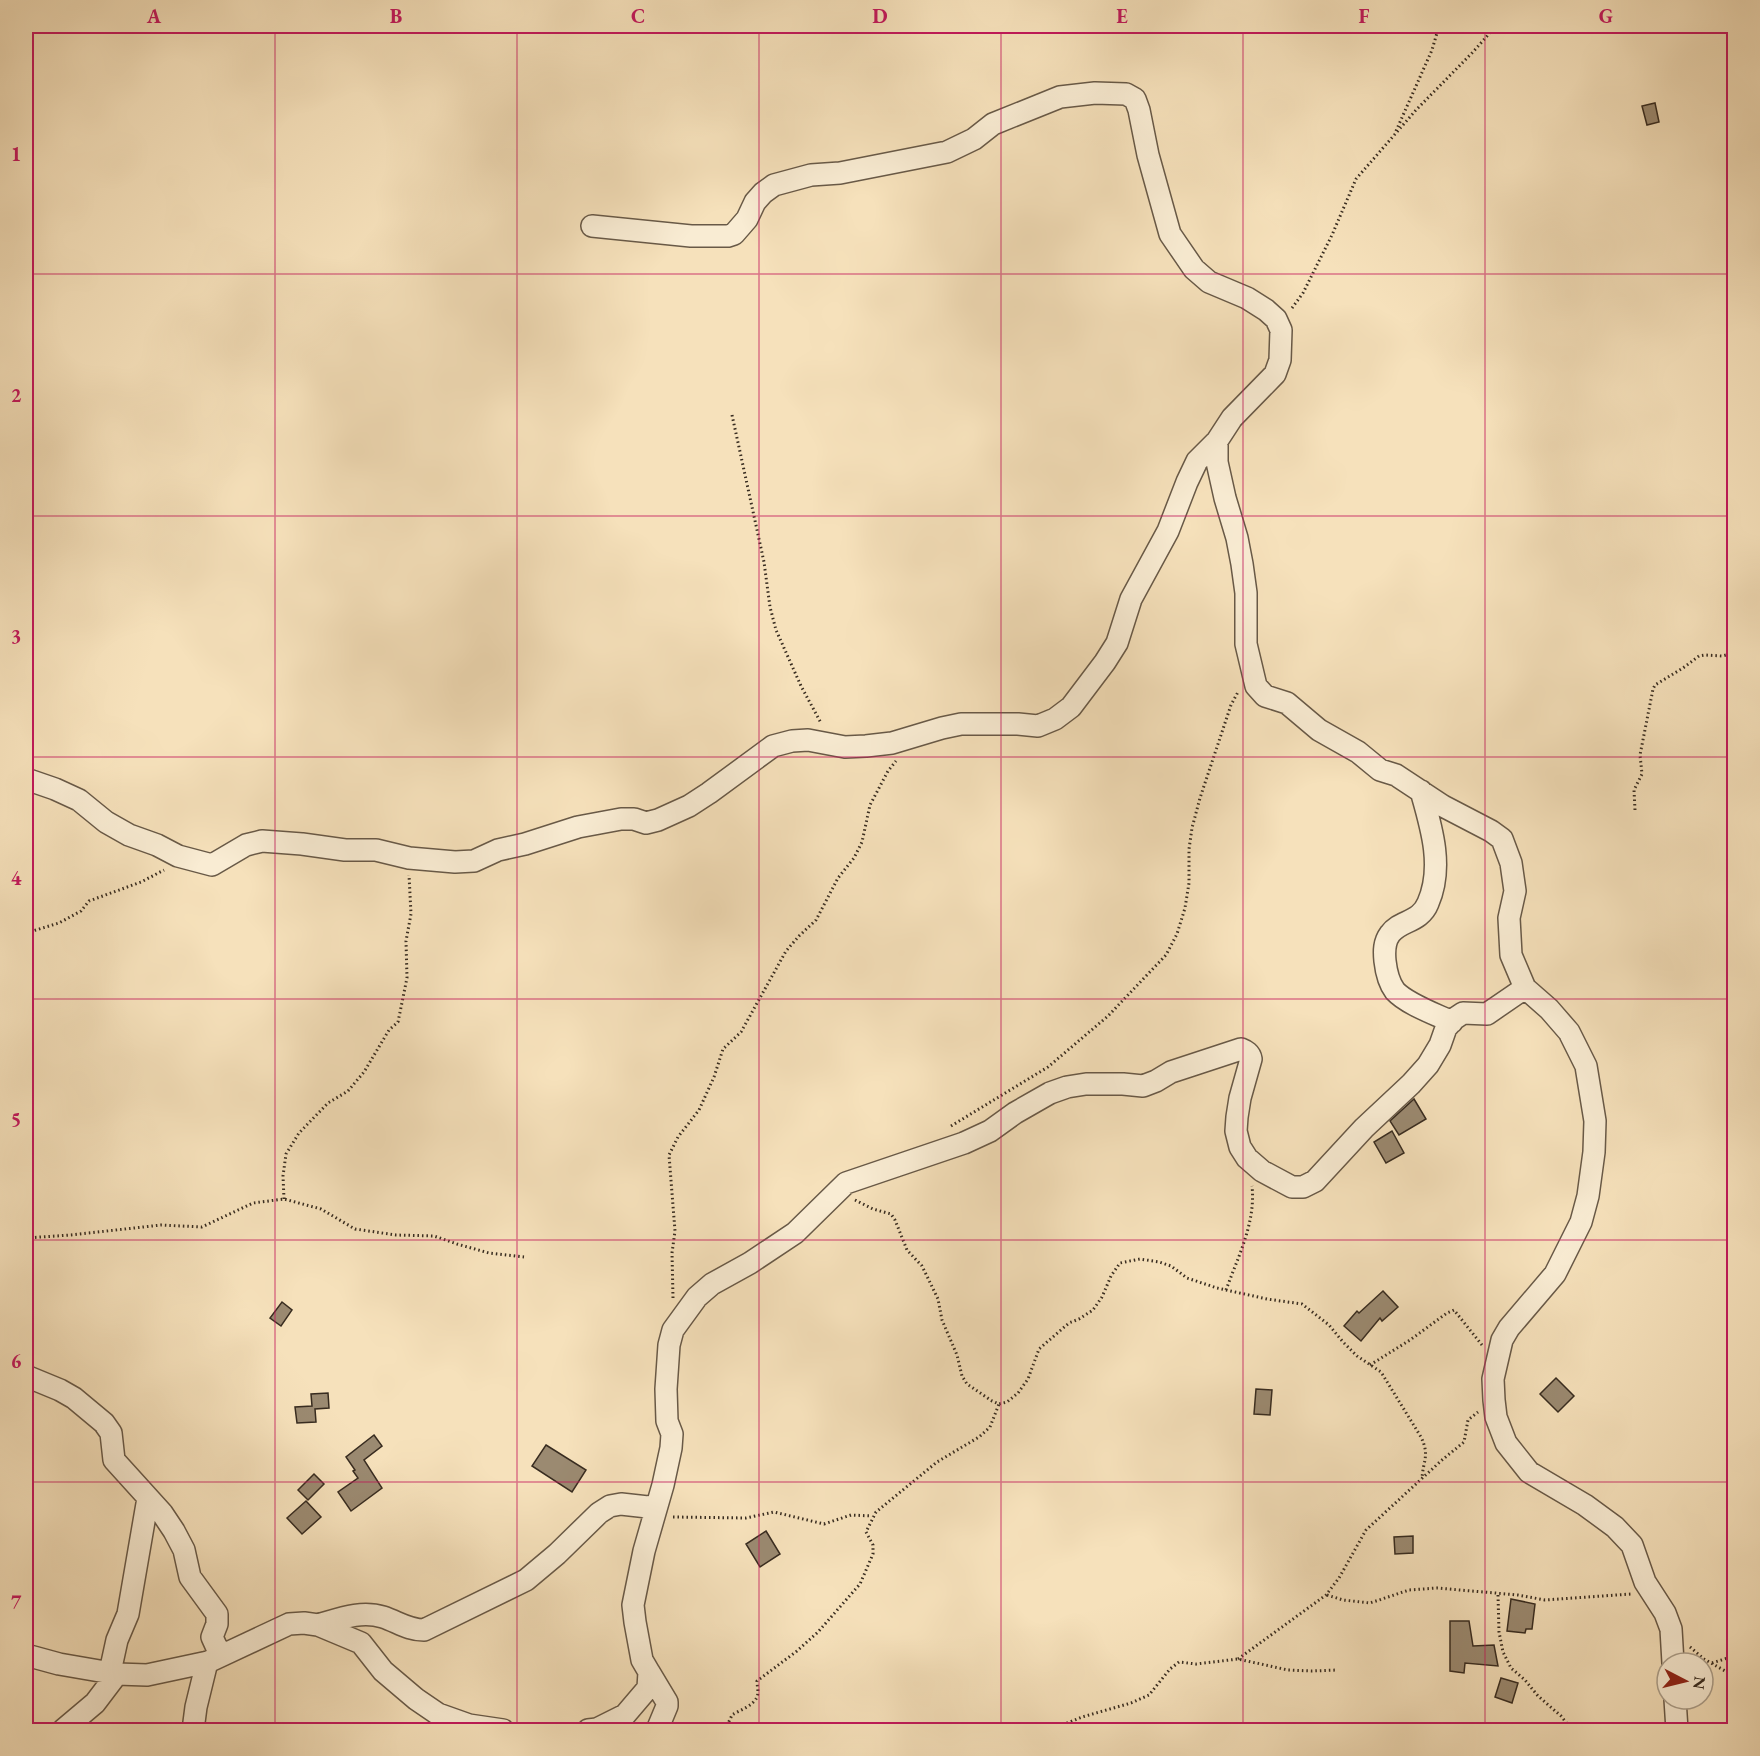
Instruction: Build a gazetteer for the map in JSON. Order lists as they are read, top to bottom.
{
  "north": "right",
  "grid": {
    "columns": [
      "A",
      "B",
      "C",
      "D",
      "E",
      "F",
      "G"
    ],
    "rows": [
      "1",
      "2",
      "3",
      "4",
      "5",
      "6",
      "7"
    ]
  }
}
